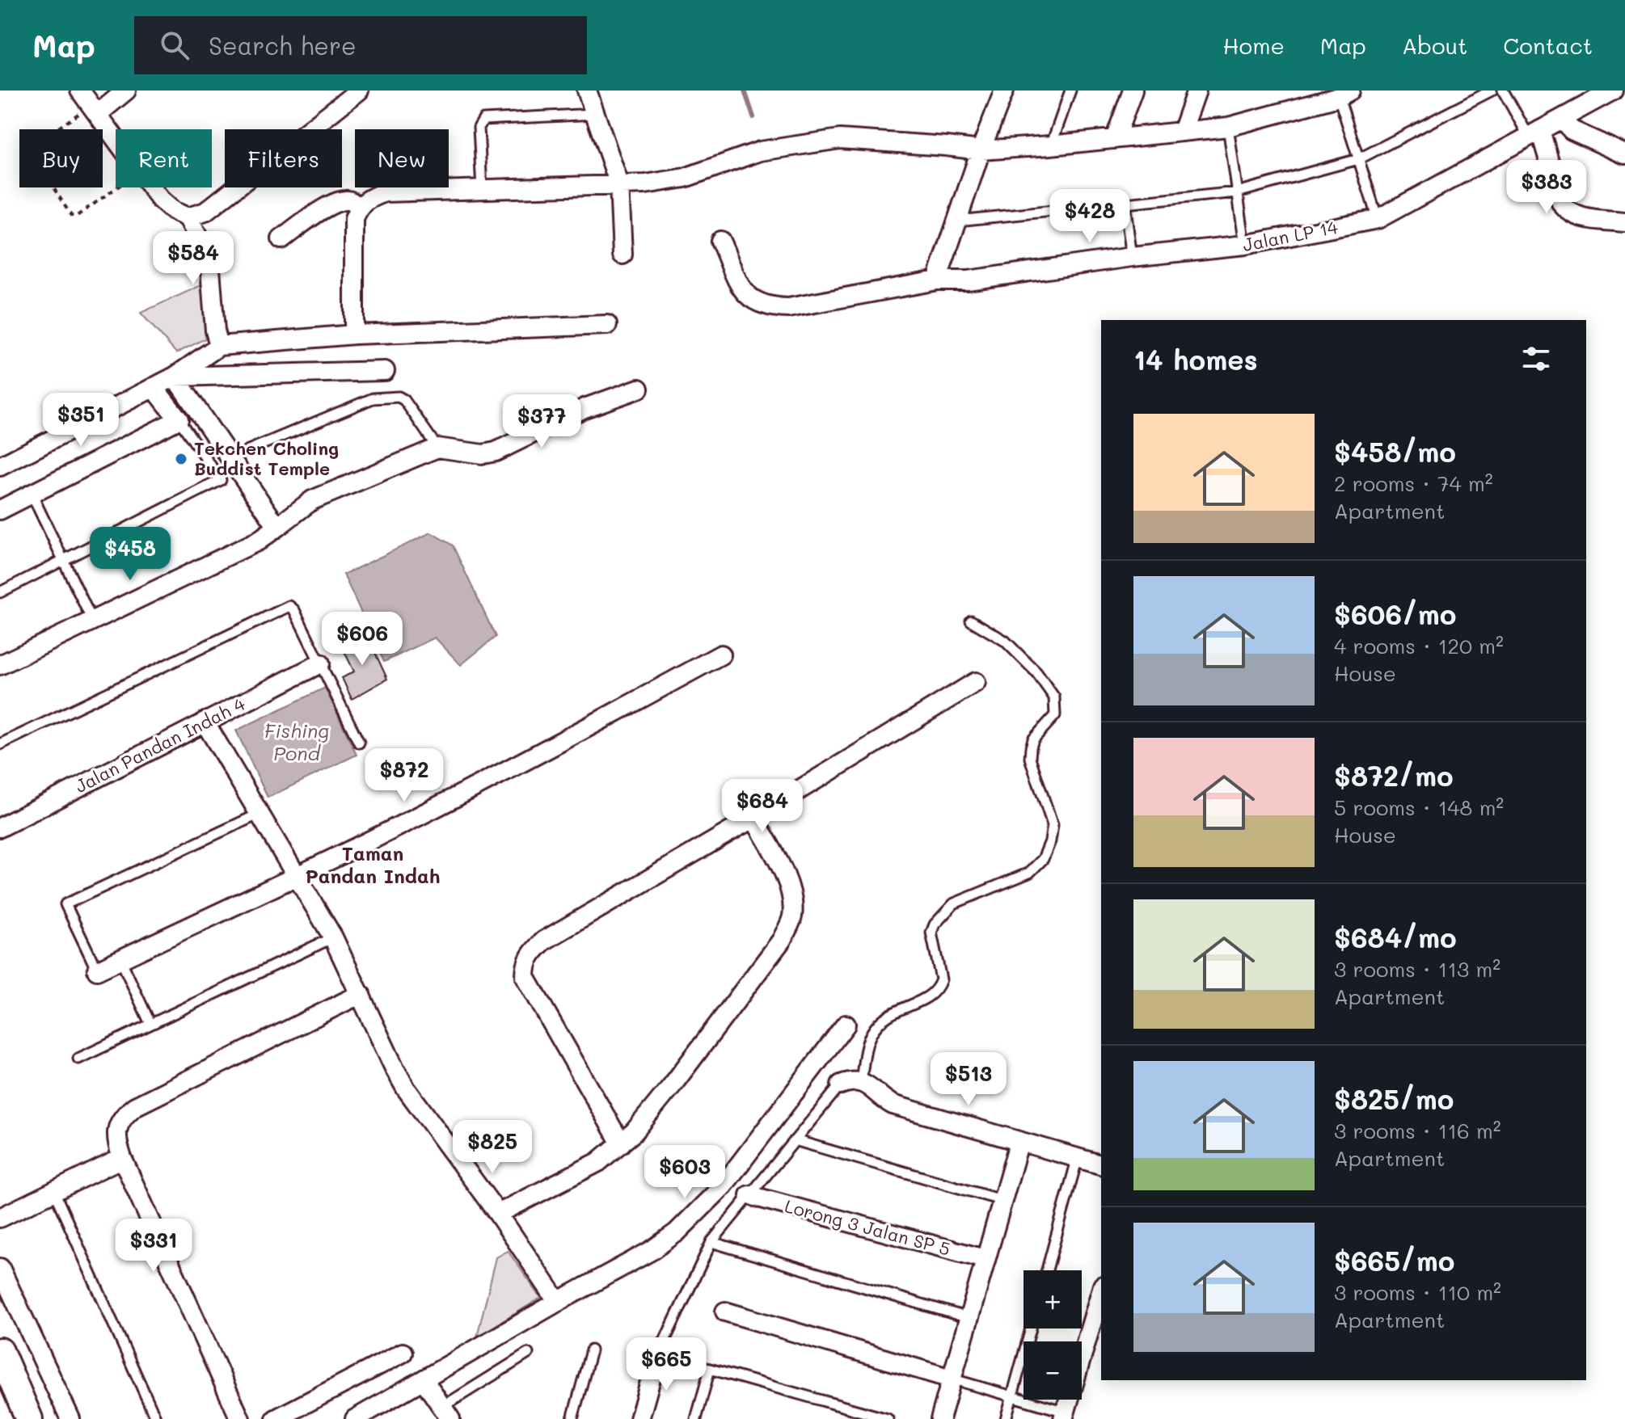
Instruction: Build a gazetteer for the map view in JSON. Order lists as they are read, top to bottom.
{
  "streets": {
    "street": ["Jalan LP 14", "Jalan Pandan Indah 4", "Lorong 3 Jalan SP 5"]
  },
  "districts": ["Taman Pandan Indah"],
  "water": ["Fishing Pond"],
  "places": ["Tekchen Choling Buddist Temple"],
  "page": {
    "header": "Map",
    "search": "Search here",
    "nav": [
      "Home",
      "Map",
      "About",
      "Contact"
    ],
    "chip": [
      "Buy",
      "Rent",
      "Filters",
      "New"
    ],
    "price": [
      "$383",
      "$428",
      "$584",
      "$351",
      "$377",
      "$458",
      "$606",
      "$872",
      "$684",
      "$513",
      "$825",
      "$603",
      "$331",
      "$665"
    ],
    "heading": "14 homes",
    "list": [
      {
        "name": "$458/mo",
        "note": "2 rooms · 74 m² · Apartment"
      },
      {
        "name": "$606/mo",
        "note": "4 rooms · 120 m² · House"
      },
      {
        "name": "$872/mo",
        "note": "5 rooms · 148 m² · House"
      },
      {
        "name": "$684/mo",
        "note": "3 rooms · 113 m² · Apartment"
      },
      {
        "name": "$825/mo",
        "note": "3 rooms · 116 m² · Apartment"
      },
      {
        "name": "$665/mo",
        "note": "3 rooms · 110 m² · Apartment"
      }
    ],
    "map_buttons": ["+", "−"]
  }
}
